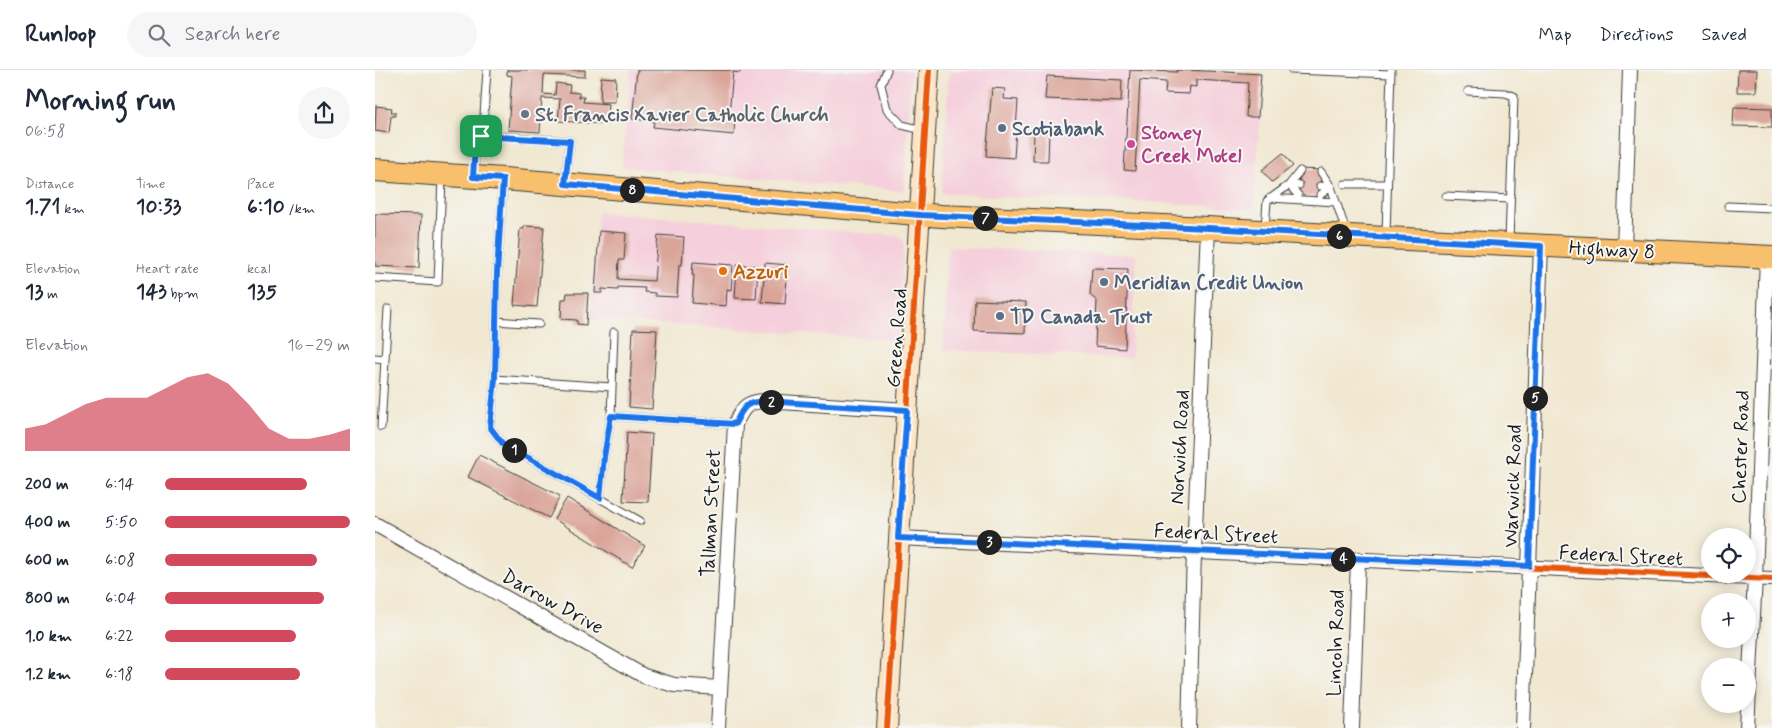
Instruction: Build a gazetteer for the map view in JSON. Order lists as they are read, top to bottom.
{
  "streets": {
    "main road": ["Highway 8"],
    "street": [
      "Green Road",
      "Norwich Road",
      "Chester Road",
      "Warwick Road",
      "Tallman Street",
      "Federal Street",
      "Darrow Drive",
      "Lincoln Road"
    ]
  },
  "crossings": [
    ["Highway 8", "Green Road"],
    ["Highway 8", "Norwich Road"],
    ["Highway 8", "Chester Road"],
    ["Highway 8", "Warwick Road"],
    ["Green Road", "Tallman Street"],
    ["Green Road", "Federal Street"],
    ["Norwich Road", "Federal Street"],
    ["Warwick Road", "Federal Street"],
    ["Tallman Street", "Darrow Drive"],
    ["Federal Street", "Lincoln Road"]
  ],
  "places": [
    "St. Francis Xavier Catholic Church",
    "Scotiabank",
    "Stoney Creek Motel",
    "Azzuri",
    "Meridian Credit Union",
    "TD Canada Trust"
  ],
  "page": {
    "header": "Runloop",
    "search": "Search here",
    "nav": ["Map", "Directions", "Saved"],
    "heading": ["Morning run", "06:58"],
    "stats": [
      ["Distance", "1.71 km"],
      ["Time", "10:33"],
      ["Pace", "6:10 /km"],
      ["Elevation", "13 m"],
      ["Heart rate", "143 bpm"],
      ["kcal", "135"]
    ],
    "pins": [
      "8",
      "7",
      "6",
      "5",
      "2",
      "1",
      "3",
      "4"
    ],
    "chart": ["Elevation", "16–29 m"],
    "list": [
      {
        "name": "200 m",
        "note": "6:14"
      },
      {
        "name": "400 m",
        "note": "5:50"
      },
      {
        "name": "600 m",
        "note": "6:08"
      },
      {
        "name": "800 m",
        "note": "6:04"
      },
      {
        "name": "1.0 km",
        "note": "6:22"
      },
      {
        "name": "1.2 km",
        "note": "6:18"
      }
    ],
    "map_buttons": ["+", "−"]
  }
}
